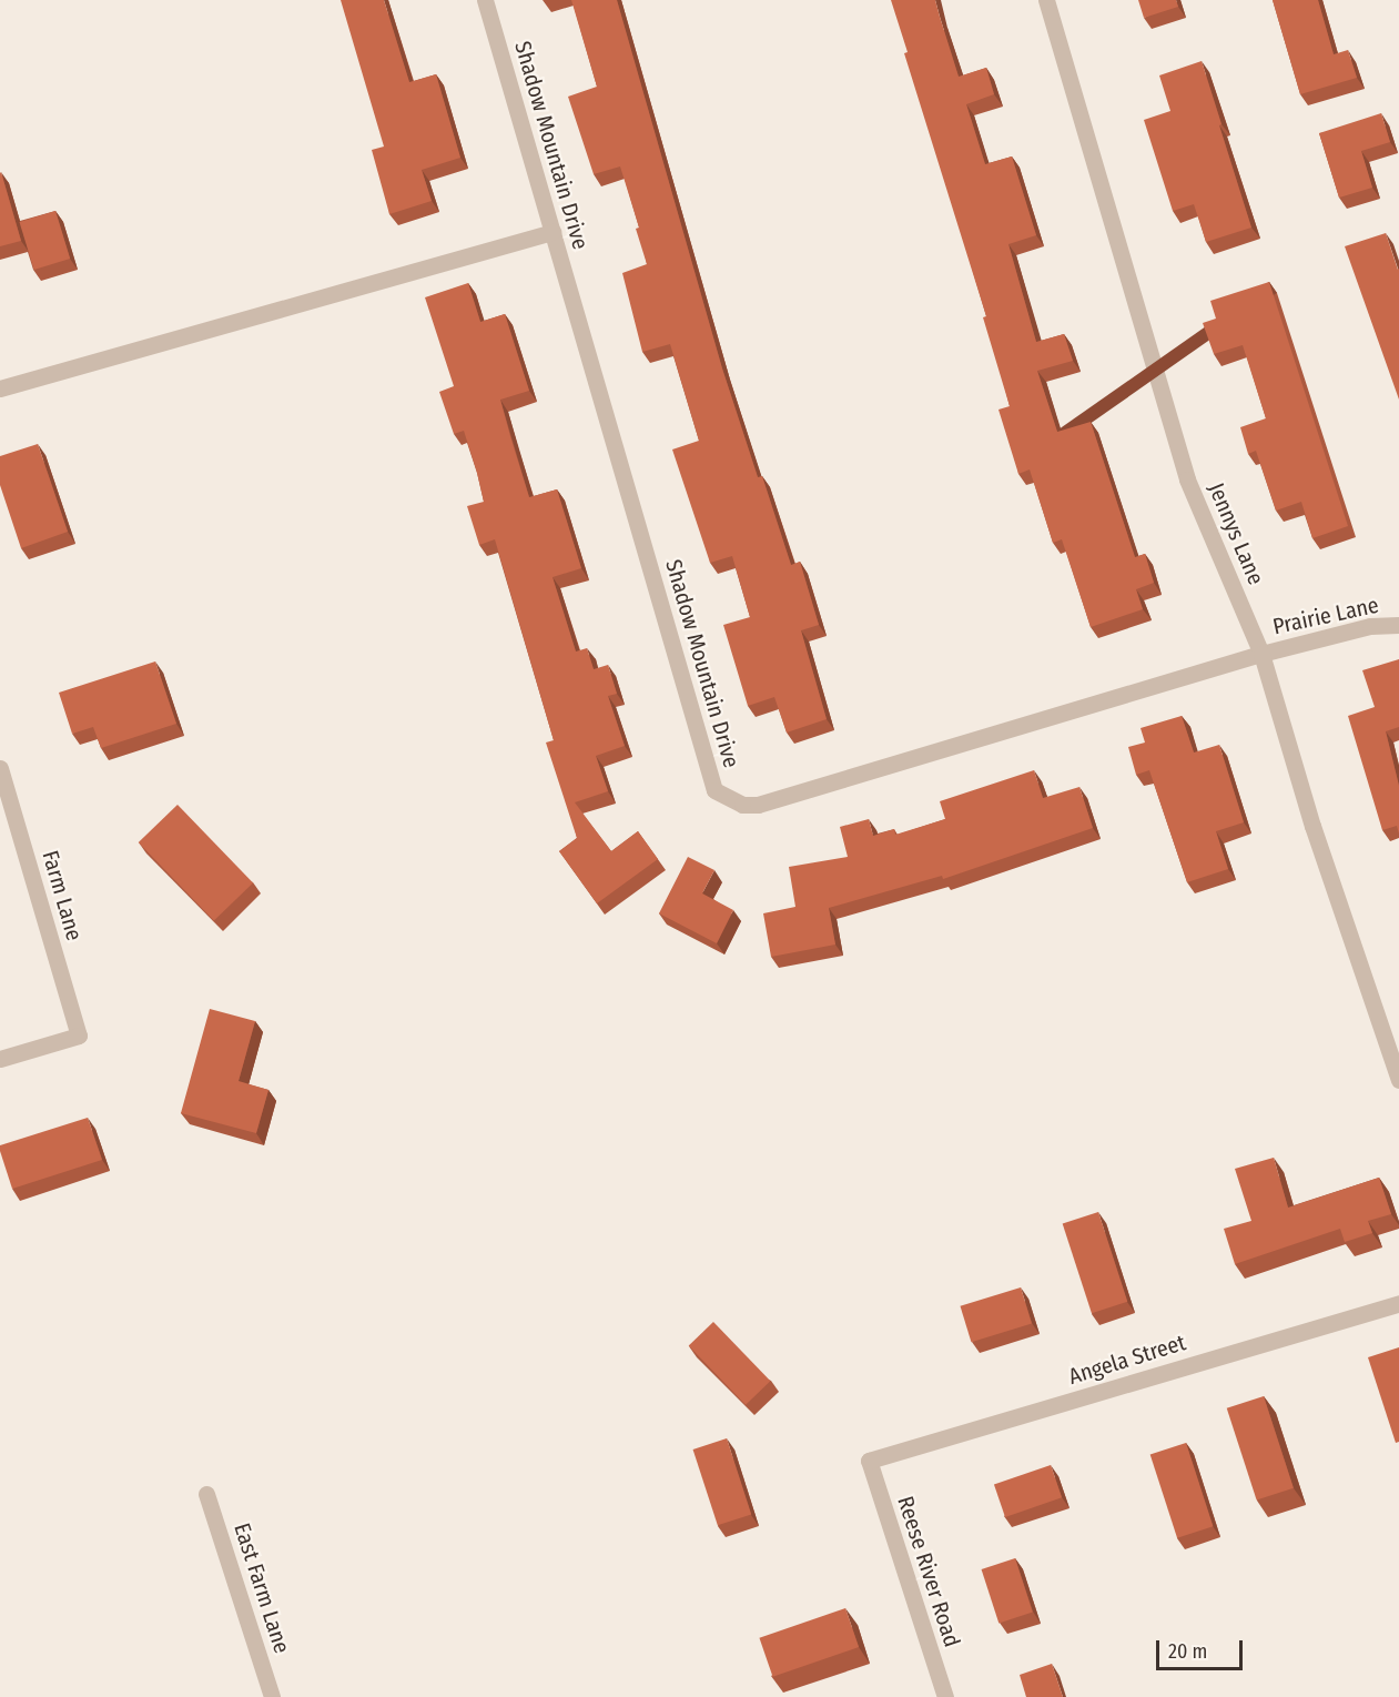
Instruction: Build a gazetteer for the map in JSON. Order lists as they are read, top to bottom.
{
  "streets": {
    "street": [
      "Shadow Mountain Drive",
      "Jennys Lane",
      "Prairie Lane",
      "Farm Lane",
      "Angela Street",
      "Reese River Road",
      "East Farm Lane"
    ]
  },
  "crossings": [
    ["Shadow Mountain Drive", "Jennys Lane"],
    ["Shadow Mountain Drive", "Prairie Lane"],
    ["Jennys Lane", "Prairie Lane"],
    ["Angela Street", "Reese River Road"]
  ],
  "scale_bar": "20 m"
}
